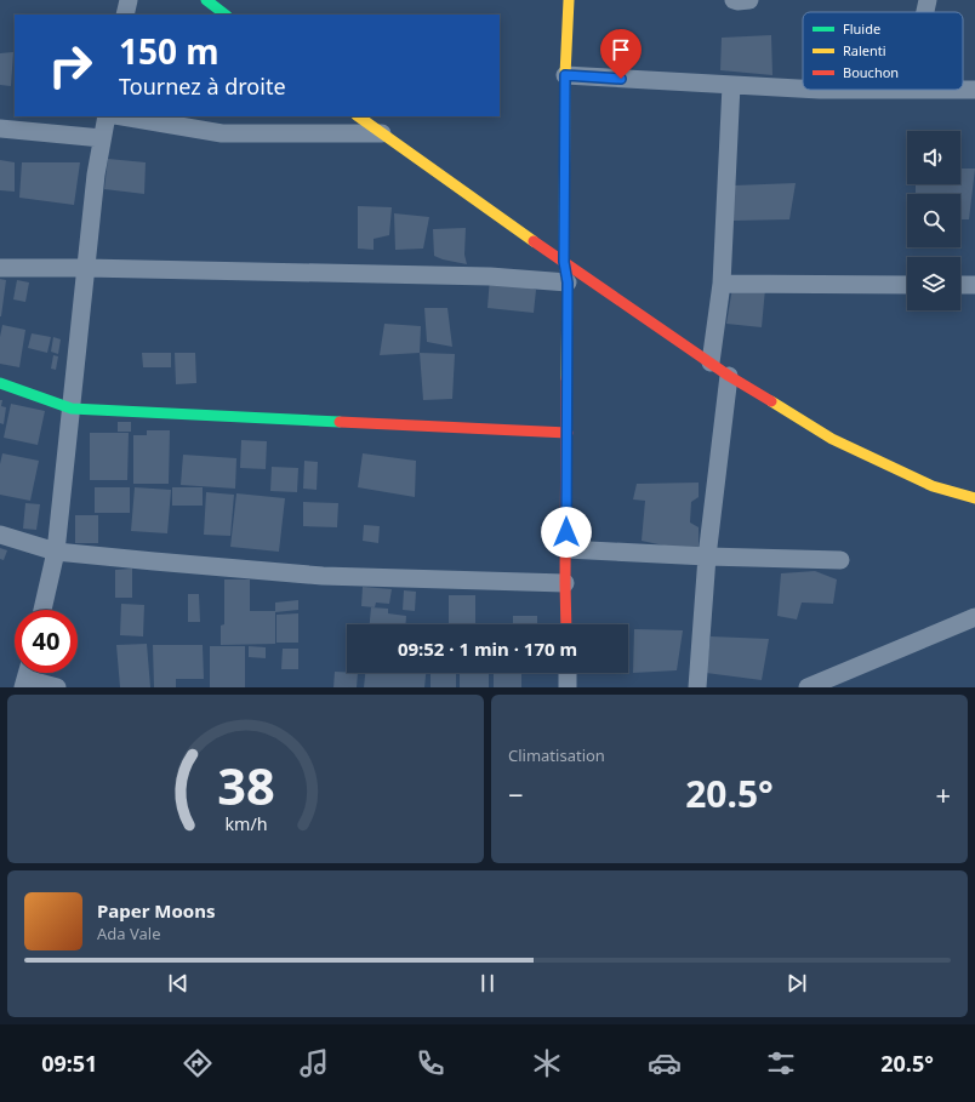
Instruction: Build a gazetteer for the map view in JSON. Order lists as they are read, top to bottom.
{
  "legend": ["Fluide", "Ralenti", "Bouchon"],
  "page": {
    "turn": ["150 m", "Tournez à droite"],
    "limit": "40",
    "trip": "09:52 · 1 min · 170 m",
    "tile": "Climatisation",
    "heat": ["−", "20.5°", "+"],
    "song": ["Paper Moons", "Ada Vale"],
    "tabs": ["09:51", "20.5°"],
    "gauge": ["38", "km/h"]
  }
}
